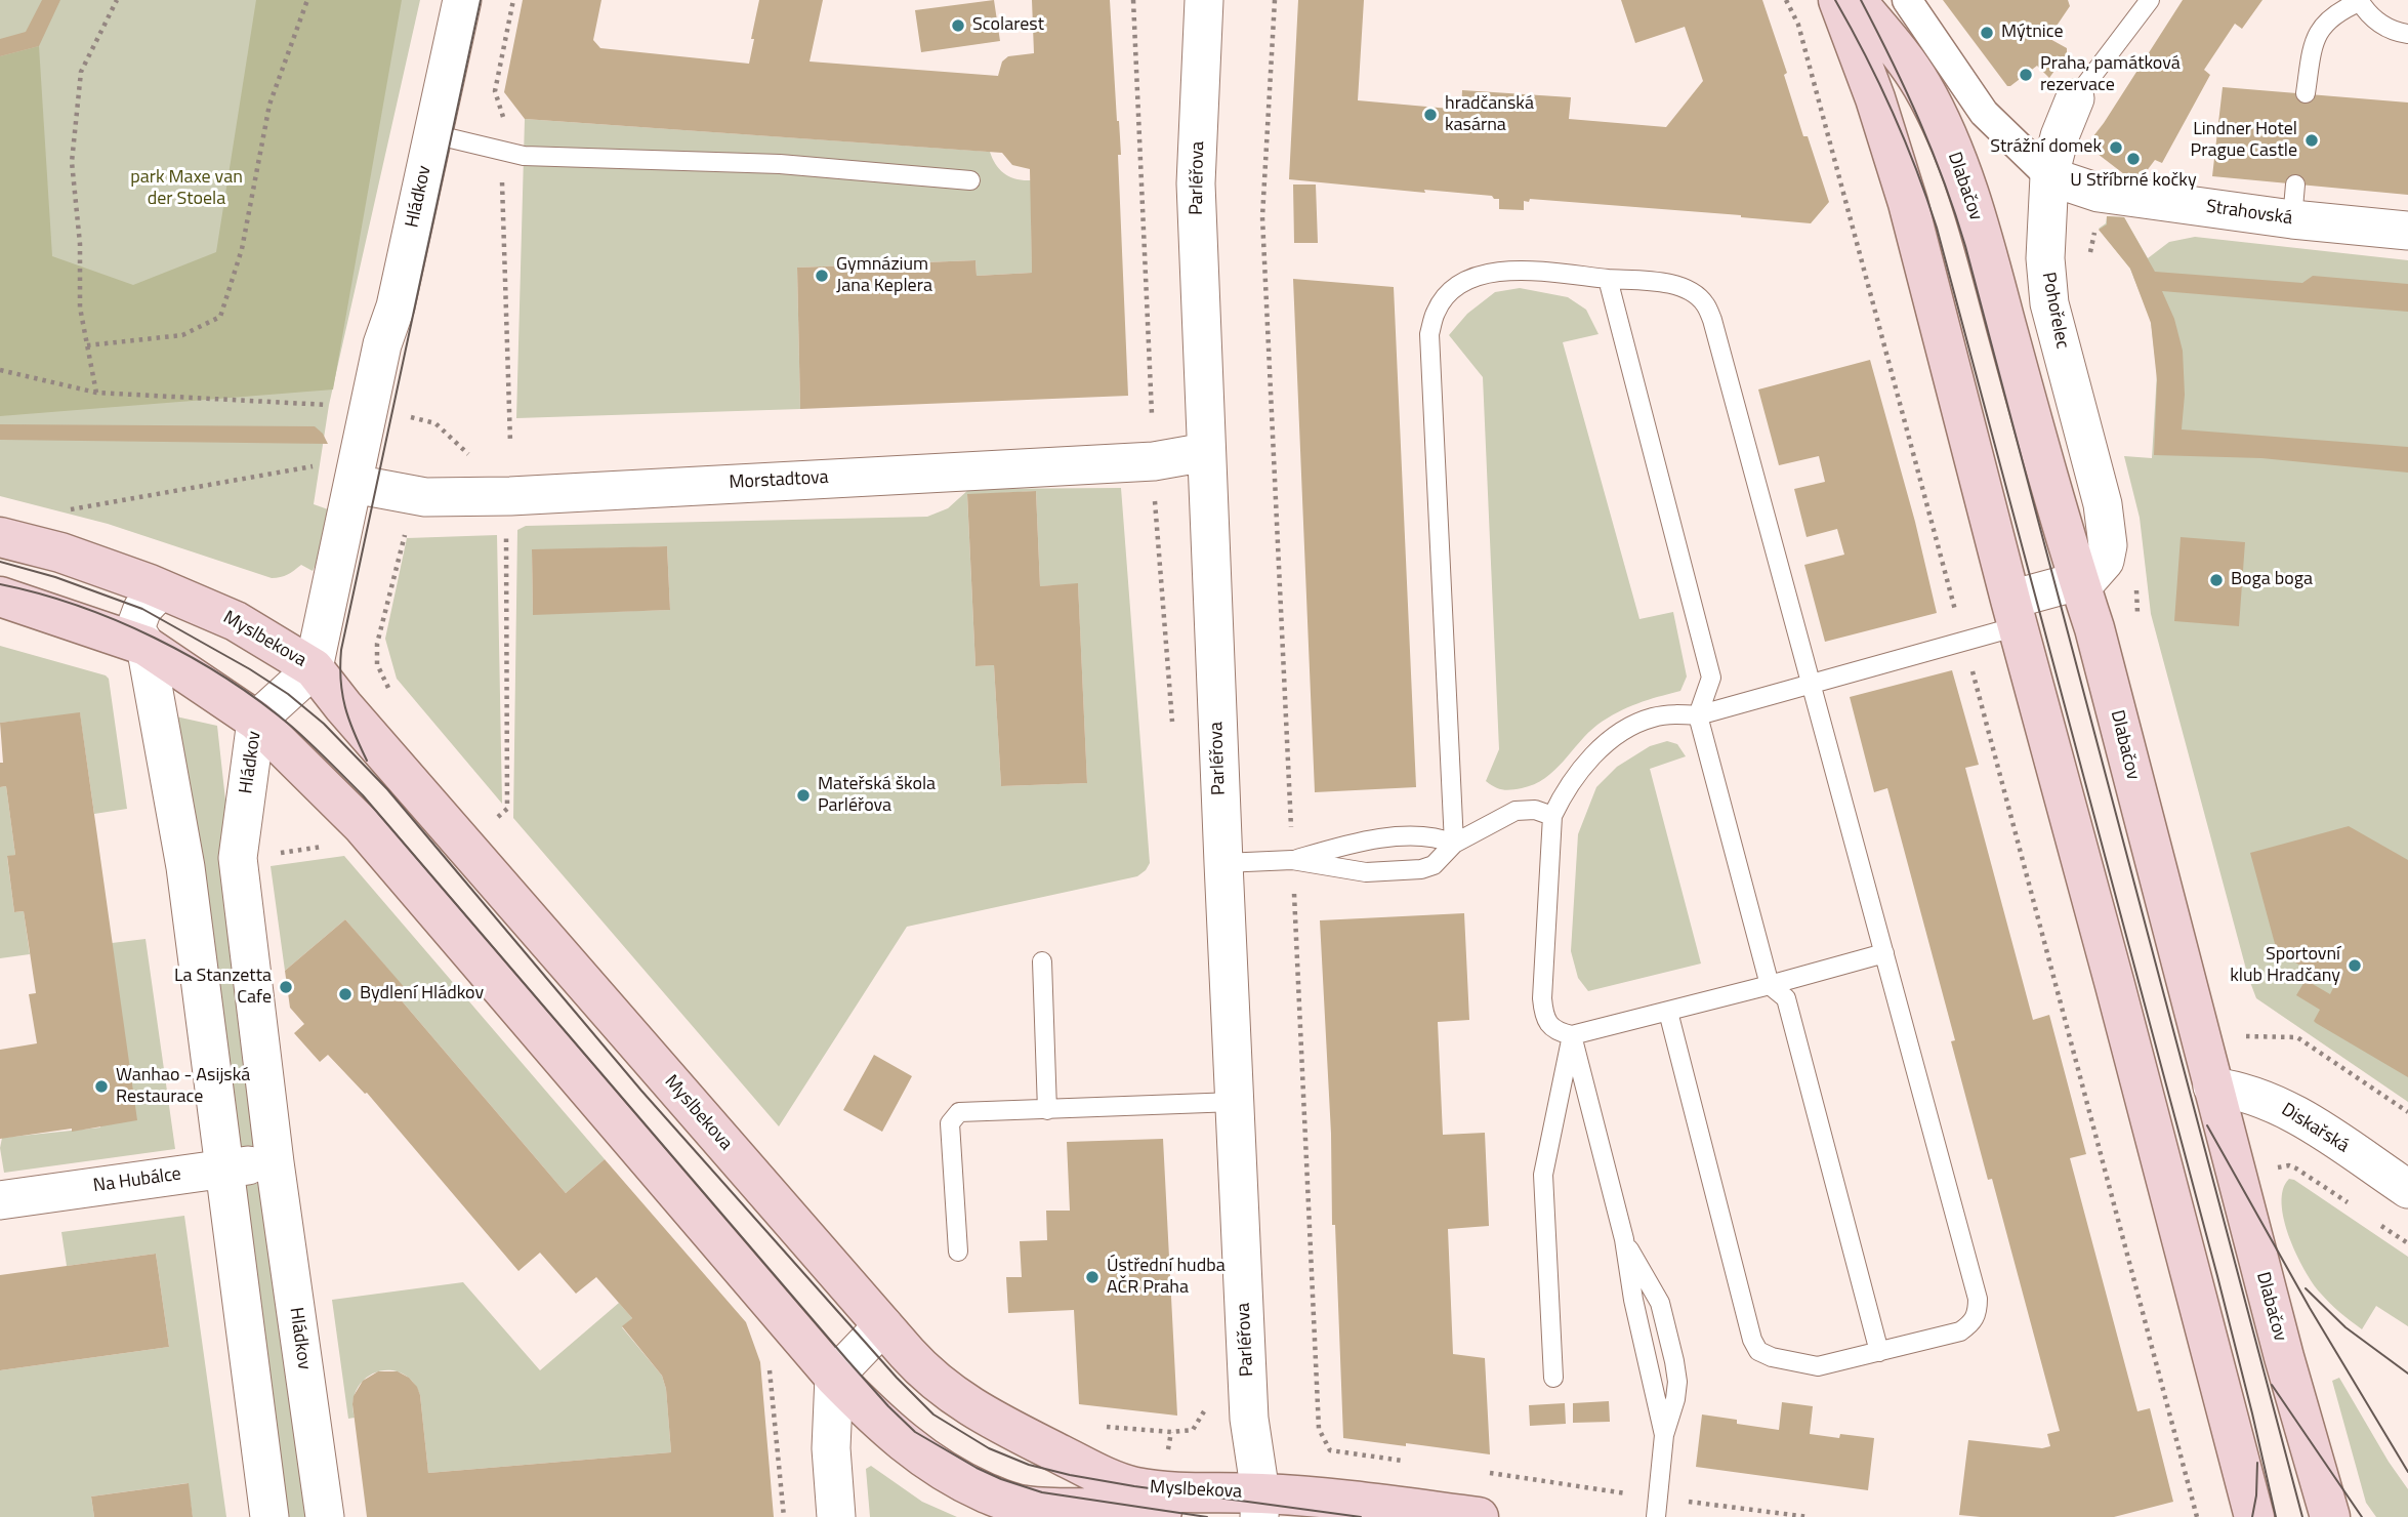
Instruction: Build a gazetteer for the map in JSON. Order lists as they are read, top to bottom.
{
  "streets": {
    "main road": ["Dlabačov", "Myslbekova"],
    "street": [
      "Parléřova",
      "Hládkov",
      "Strahovská",
      "Pohořelec",
      "Morstadtova",
      "Diskařská",
      "Na Hubálce"
    ]
  },
  "crossings": [
    ["Parléřova", "Morstadtova"],
    ["Parléřova", "Myslbekova"],
    ["Dlabačov", "Pohořelec"],
    ["Dlabačov", "Diskařská"],
    ["Hládkov", "Morstadtova"],
    ["Hládkov", "Myslbekova"],
    ["Hládkov", "Na Hubálce"],
    ["Strahovská", "Pohořelec"]
  ],
  "parks": ["park Maxe van der Stoela"],
  "places": [
    "Scolarest",
    "Mýtnice",
    "Praha, památková rezervace",
    "hradčanská kasárna",
    "Lindner Hotel Prague Castle",
    "Strážní domek",
    "U Stříbrné kočky",
    "Gymnázium Jana Keplera",
    "Boga boga",
    "Mateřská škola Parléřova",
    "Sportovní klub Hradčany",
    "La Stanzetta Cafe",
    "Bydlení Hládkov",
    "Wanhao - Asijská Restaurace",
    "Ústřední hudba AČR Praha"
  ]
}
